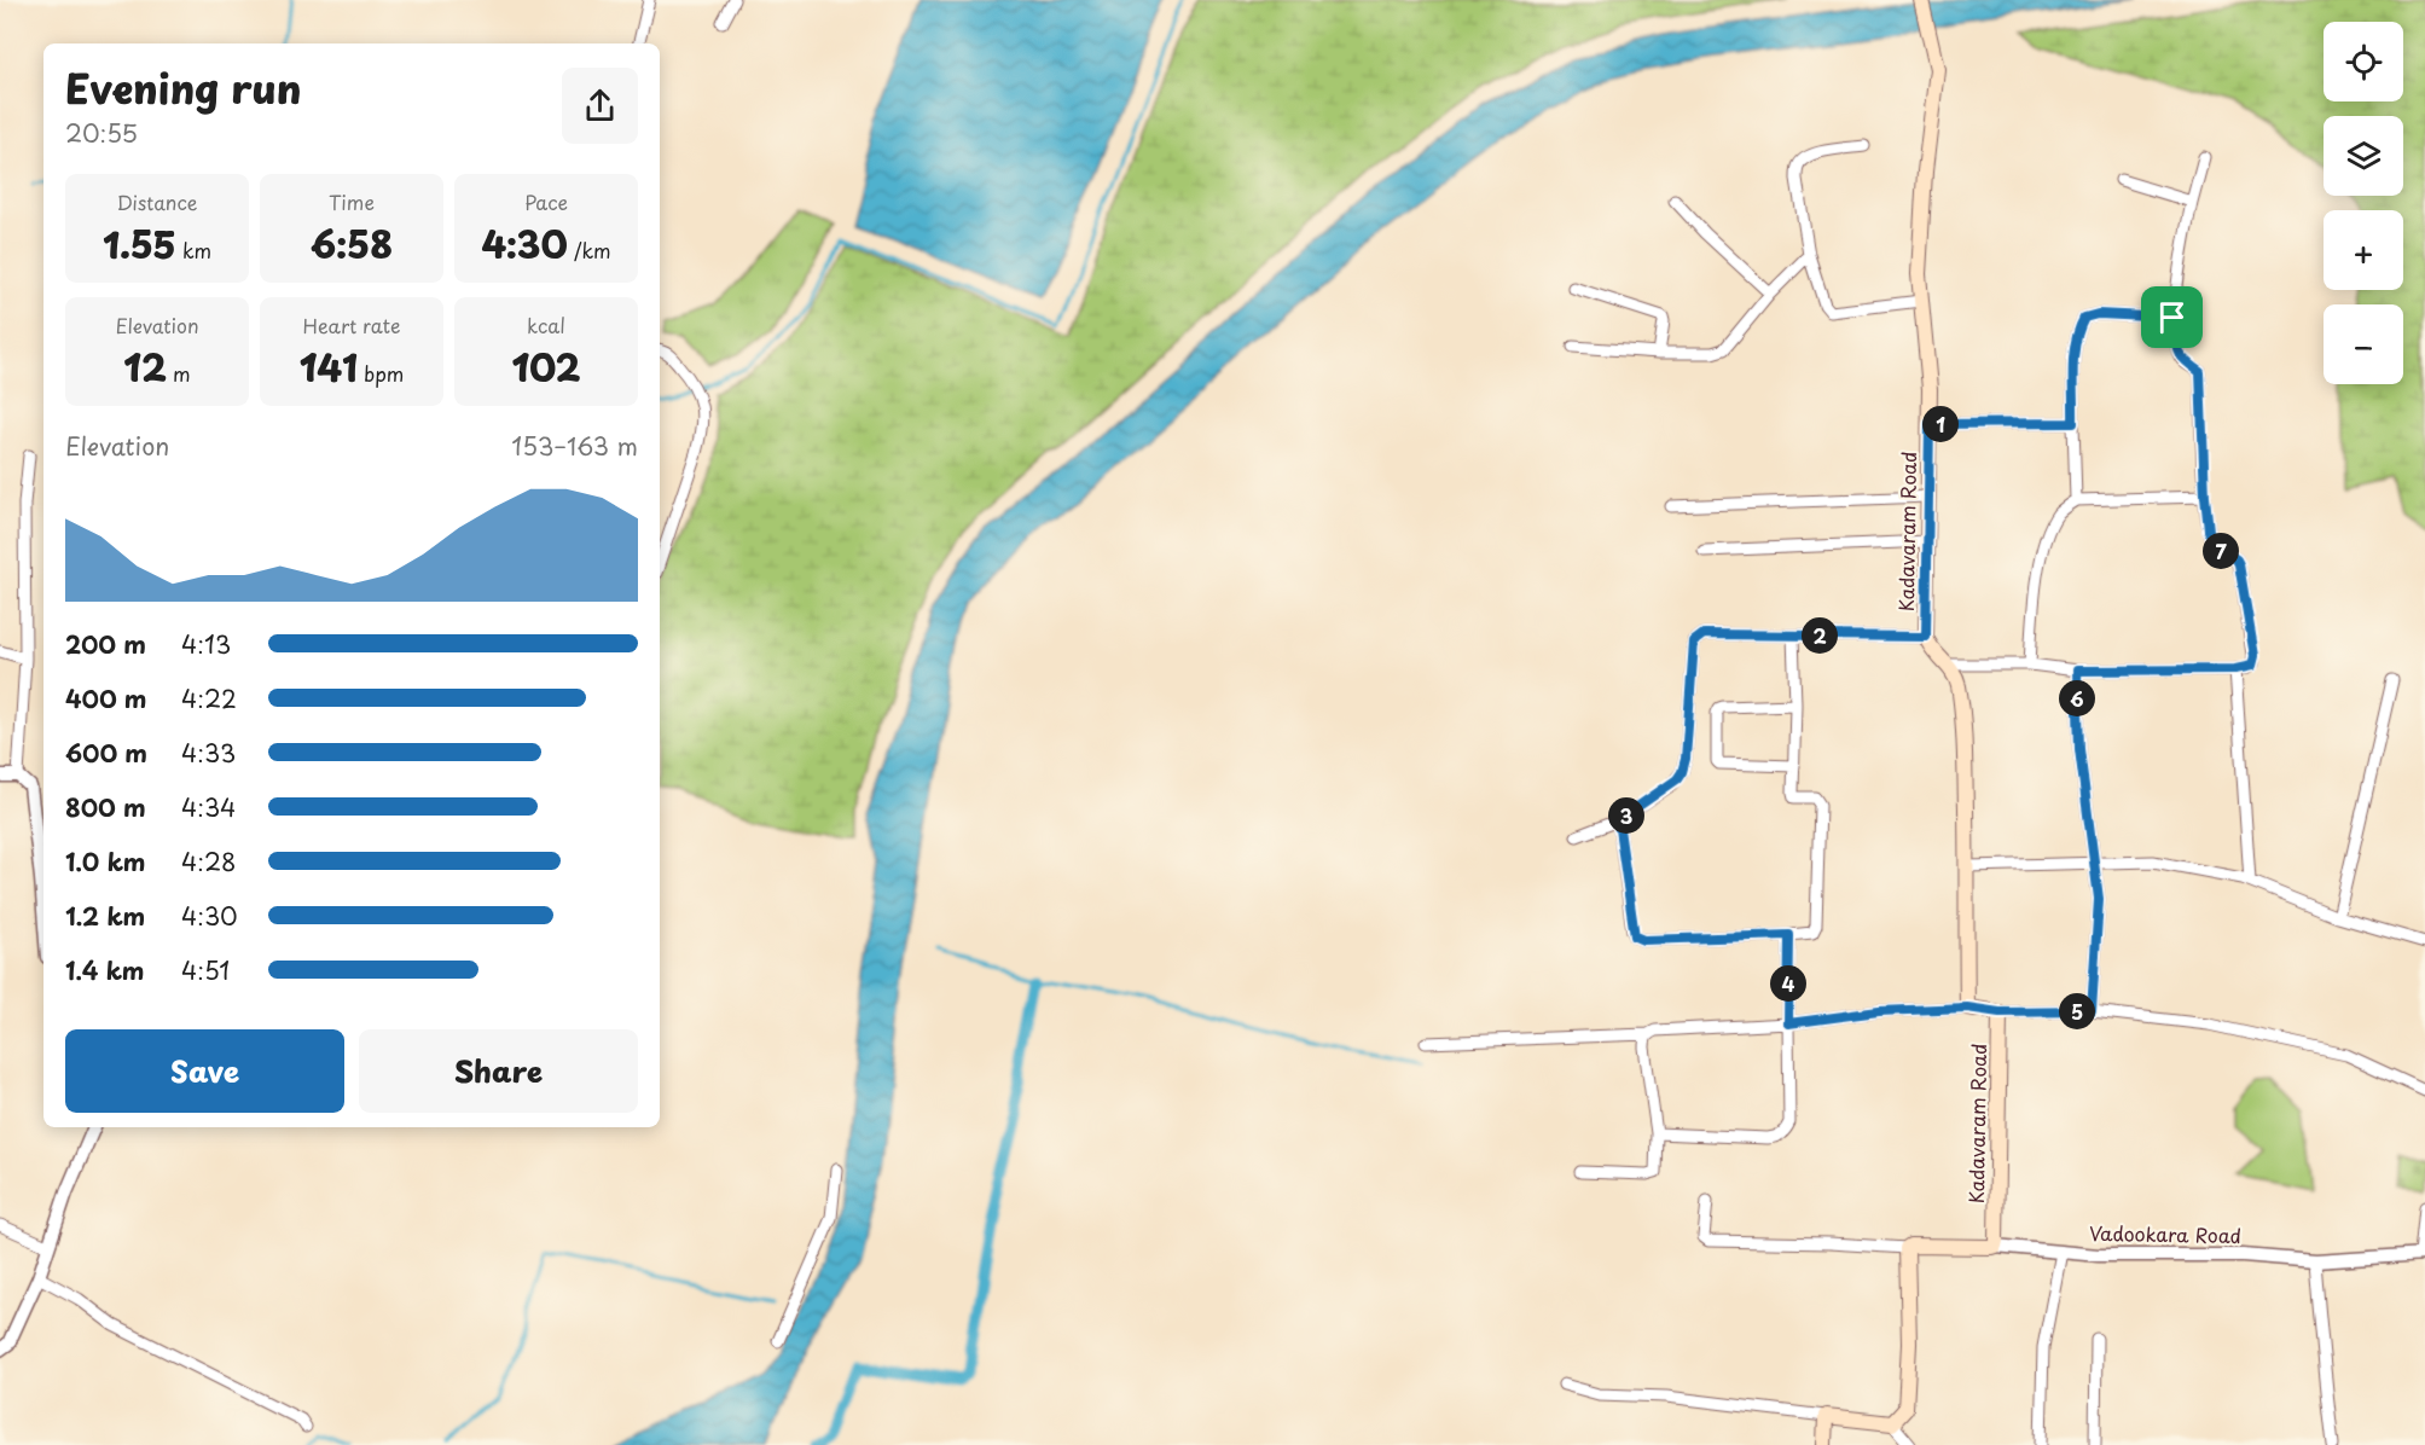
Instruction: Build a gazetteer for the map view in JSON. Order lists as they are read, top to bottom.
{
  "streets": {
    "main road": ["Kadavaram Road", "Vadookara Road"]
  },
  "crossings": [
    ["Kadavaram Road", "Vadookara Road"]
  ],
  "page": {
    "map_buttons": ["+", "−"],
    "heading": ["Evening run", "20:55"],
    "stats": [
      ["Distance", "1.55 km"],
      ["Time", "6:58"],
      ["Pace", "4:30 /km"],
      ["Elevation", "12 m"],
      ["Heart rate", "141 bpm"],
      ["kcal", "102"]
    ],
    "pins": [
      "1",
      "7",
      "2",
      "6",
      "3",
      "4",
      "5"
    ],
    "chart": ["Elevation", "153–163 m"],
    "list": [
      {
        "name": "200 m",
        "note": "4:13"
      },
      {
        "name": "400 m",
        "note": "4:22"
      },
      {
        "name": "600 m",
        "note": "4:33"
      },
      {
        "name": "800 m",
        "note": "4:34"
      },
      {
        "name": "1.0 km",
        "note": "4:28"
      },
      {
        "name": "1.2 km",
        "note": "4:30"
      },
      {
        "name": "1.4 km",
        "note": "4:51"
      }
    ],
    "buttons": ["Save", "Share"]
  }
}
